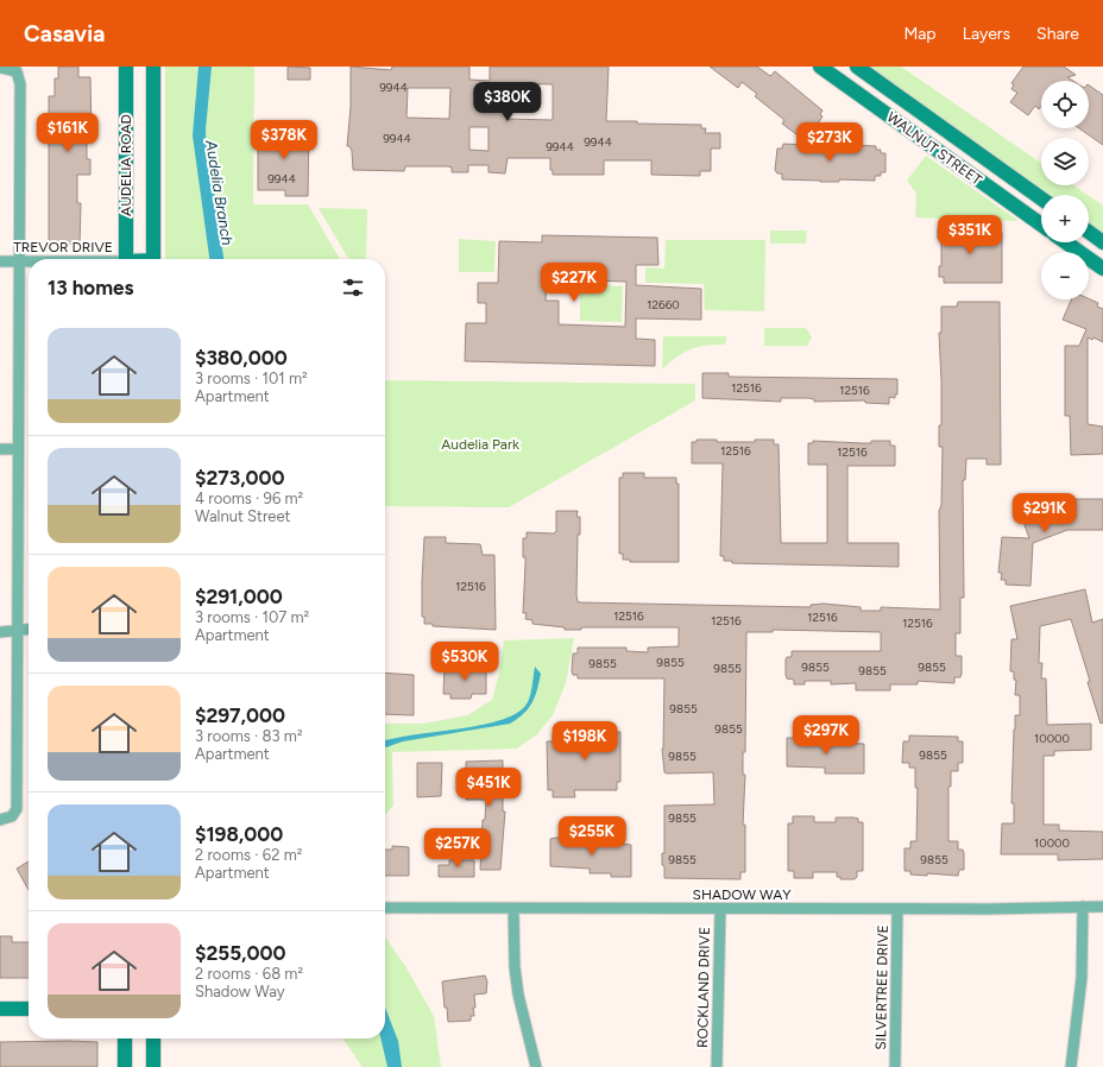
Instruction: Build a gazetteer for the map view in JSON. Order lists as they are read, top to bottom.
{
  "streets": {
    "main road": ["WALNUT STREET", "AUDELIA ROAD"],
    "street": [
      "TREVOR DRIVE",
      "SHADOW WAY",
      "ROCKLAND DRIVE",
      "SILVERTREE DRIVE"
    ]
  },
  "crossings": [
    ["SHADOW WAY", "ROCKLAND DRIVE"],
    ["SHADOW WAY", "SILVERTREE DRIVE"]
  ],
  "water": ["Audelia Branch"],
  "parks": ["Audelia Park"],
  "house_numbers": [
    "9944",
    "9944",
    "9944",
    "9944",
    "9944",
    "12660",
    "12516",
    "12516",
    "12516",
    "12516",
    "12516",
    "12516",
    "12516",
    "12516",
    "12516",
    "9855",
    "9855",
    "9855",
    "9855",
    "9855",
    "9855",
    "9855",
    "9855",
    "10000",
    "9855",
    "9855",
    "9855",
    "10000",
    "9855",
    "9855"
  ],
  "page": {
    "header": "Casavia",
    "nav": ["Map", "Layers", "Share"],
    "map_buttons": ["+", "−"],
    "price": [
      "$380K",
      "$161K",
      "$378K",
      "$273K",
      "$351K",
      "$227K",
      "$291K",
      "$530K",
      "$297K",
      "$198K",
      "$451K",
      "$255K",
      "$257K"
    ],
    "heading": "13 homes",
    "list": [
      {
        "name": "$380,000",
        "note": "3 rooms · 101 m² · Apartment"
      },
      {
        "name": "$273,000",
        "note": "4 rooms · 96 m² · Walnut Street"
      },
      {
        "name": "$291,000",
        "note": "3 rooms · 107 m² · Apartment"
      },
      {
        "name": "$297,000",
        "note": "3 rooms · 83 m² · Apartment"
      },
      {
        "name": "$198,000",
        "note": "2 rooms · 62 m² · Apartment"
      },
      {
        "name": "$255,000",
        "note": "2 rooms · 68 m² · Shadow Way"
      }
    ]
  }
}
